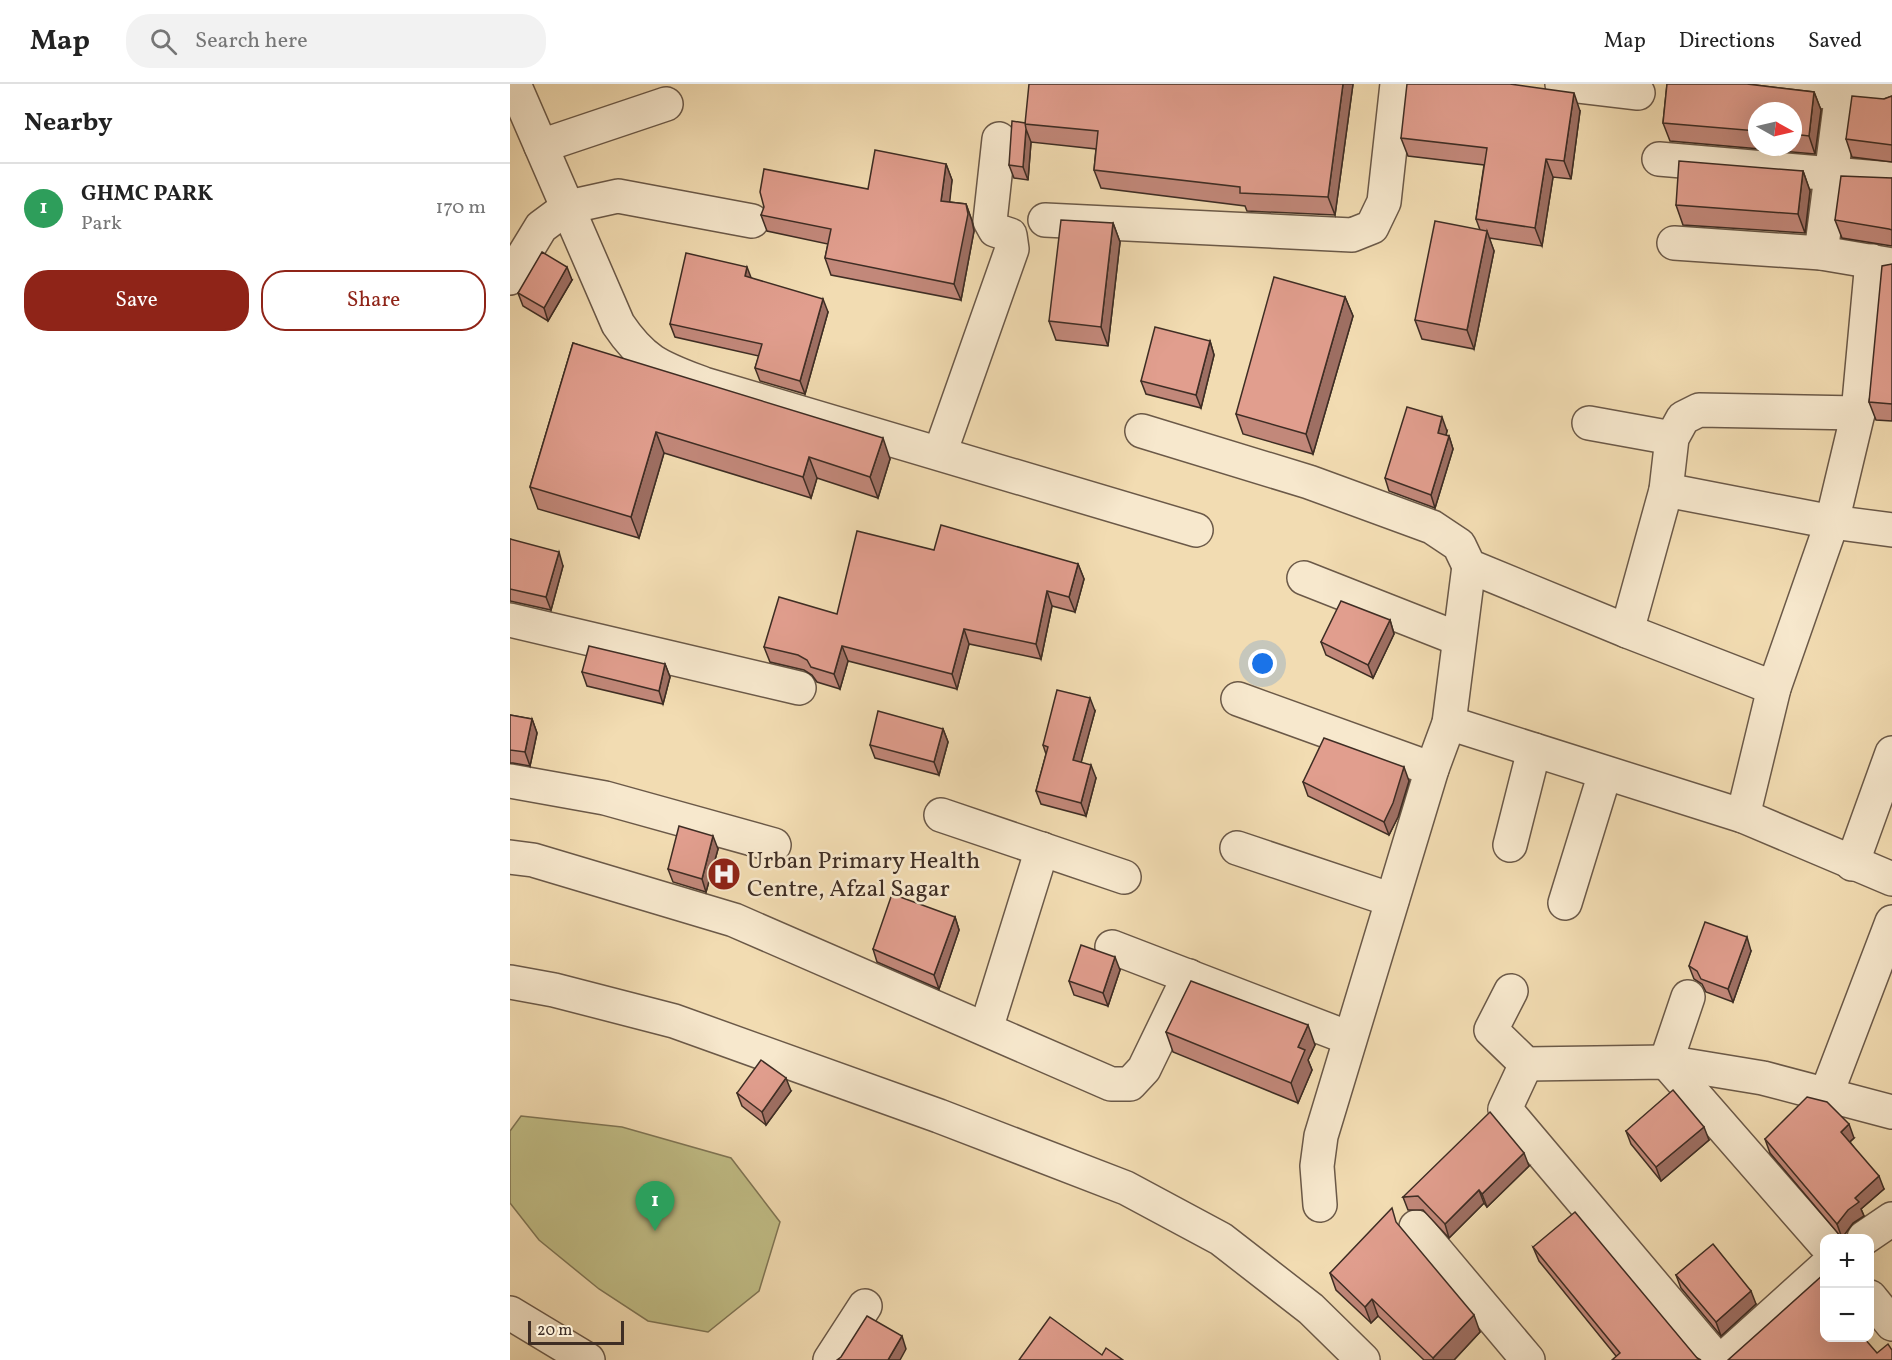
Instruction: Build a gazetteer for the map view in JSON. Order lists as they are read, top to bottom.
{
  "places": {
    "hospital": ["Urban Primary Health Centre, Afzal Sagar"]
  },
  "scale_bar": "20 m",
  "north": "right",
  "page": {
    "header": "Map",
    "search": "Search here",
    "nav": ["Map", "Directions", "Saved"],
    "heading": "Nearby",
    "list": [
      {
        "mark": "1",
        "name": "GHMC PARK",
        "note": "Park",
        "value": "170 m"
      }
    ],
    "buttons": ["Save", "Share"],
    "pins": "1",
    "map_buttons": ["+", "−"],
    "scale": "20 m"
  }
}
